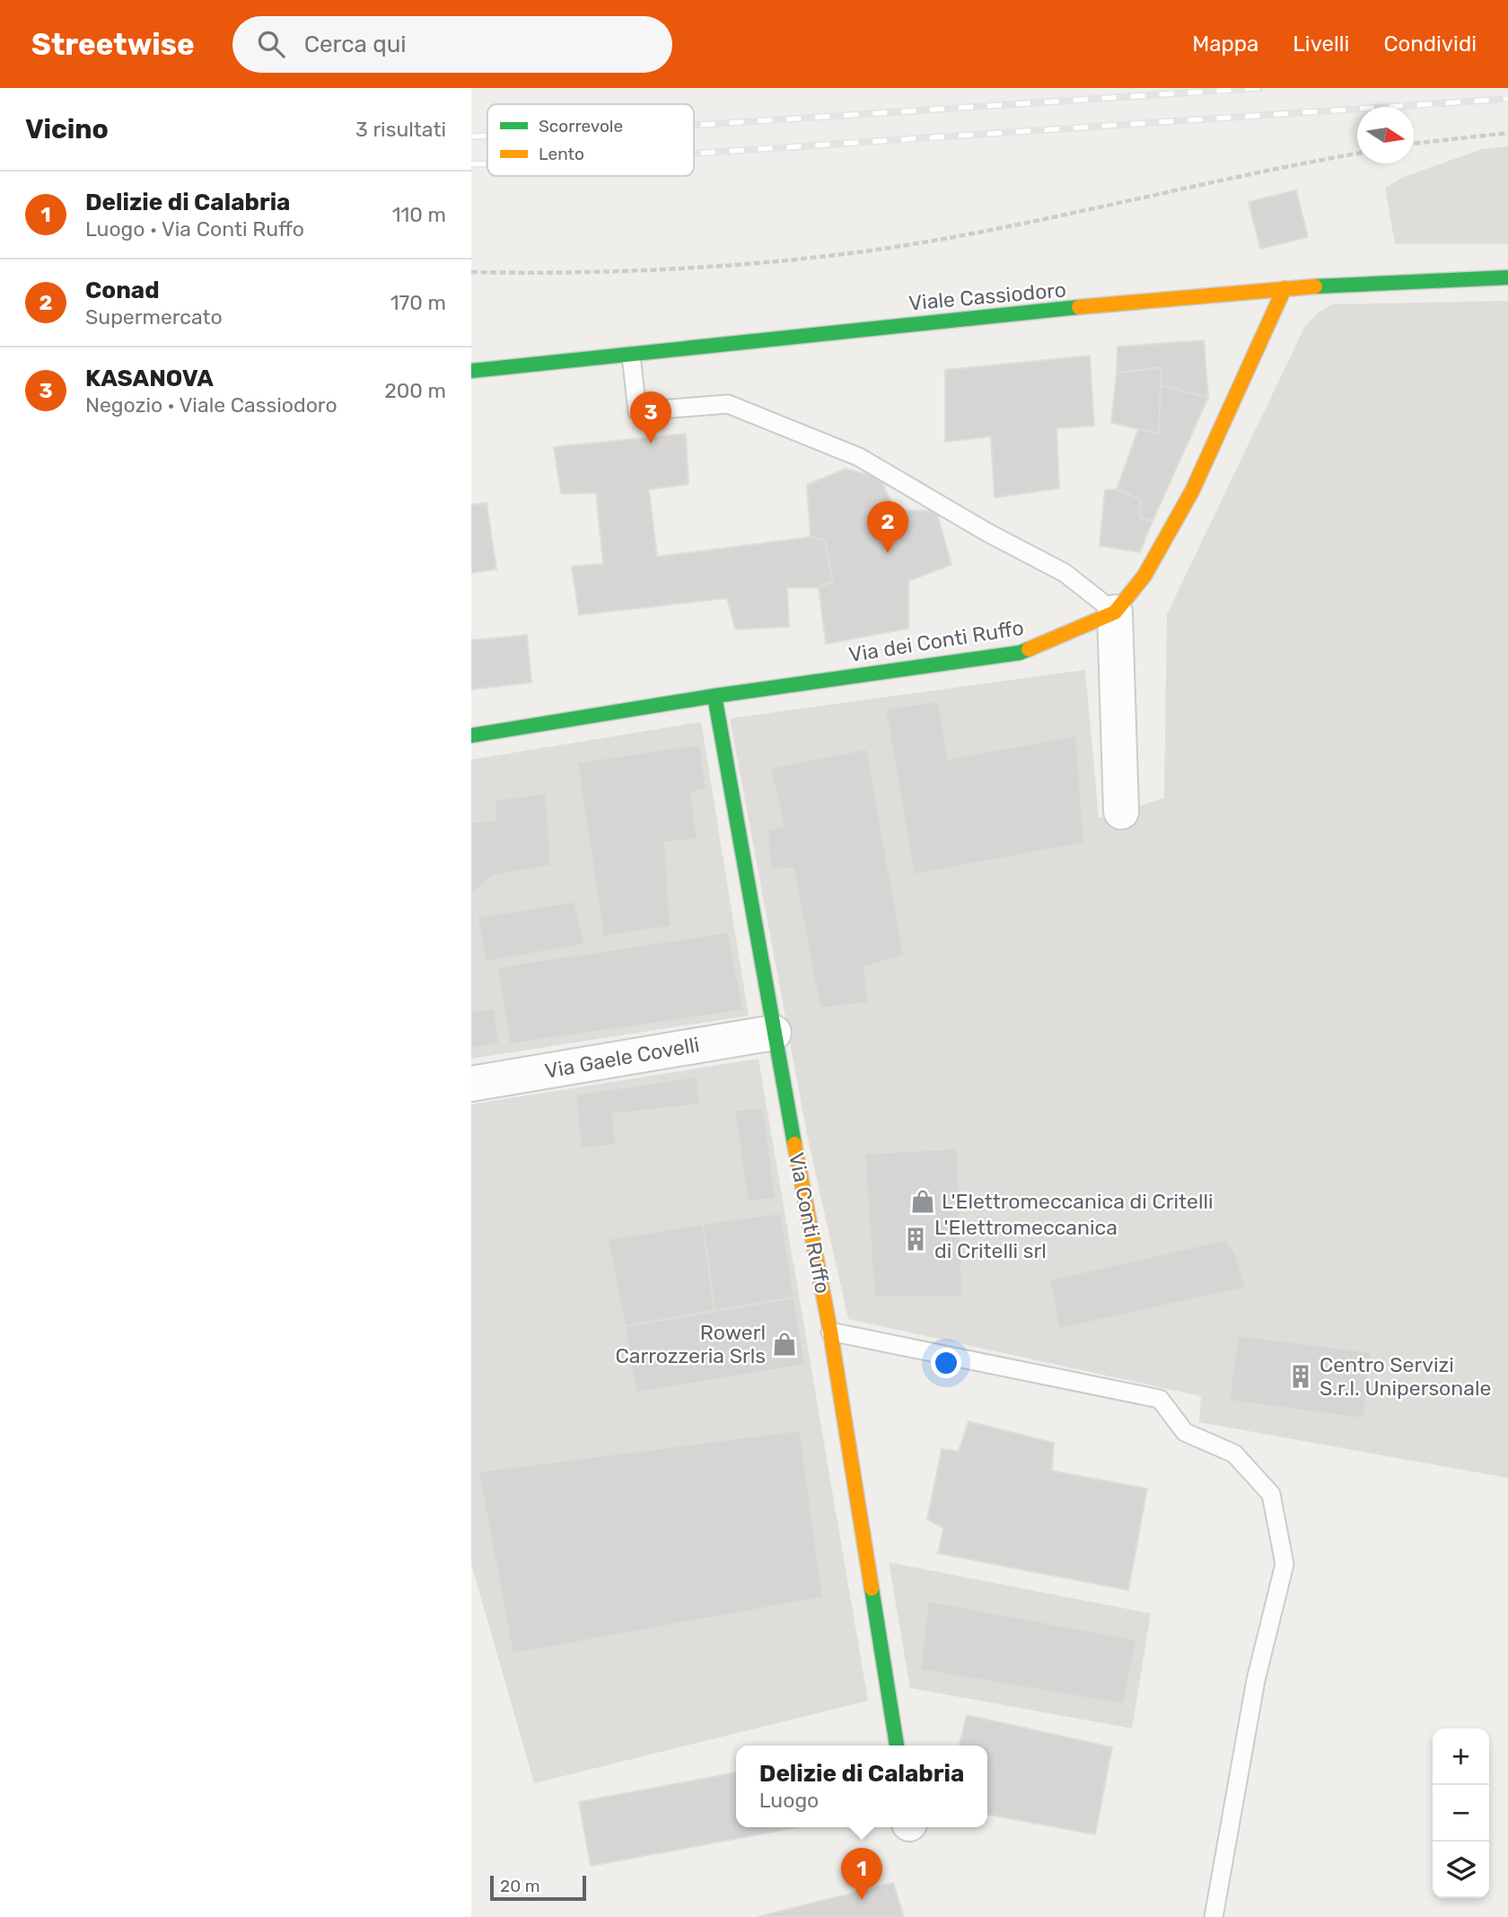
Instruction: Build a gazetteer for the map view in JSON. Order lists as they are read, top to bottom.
{
  "streets": {
    "street": [
      "Viale Cassiodoro",
      "Via dei Conti Ruffo",
      "Via Gaele Covelli",
      "Via Conti Ruffo"
    ]
  },
  "crossings": [
    ["Viale Cassiodoro", "Via dei Conti Ruffo"],
    ["Via dei Conti Ruffo", "Via Conti Ruffo"],
    ["Via Gaele Covelli", "Via Conti Ruffo"]
  ],
  "places": {
    "shop": ["L'Elettromeccanica di Critelli", "Rowerl Carrozzeria Srls"],
    "building": ["L'Elettromeccanica di Critelli srl", "Centro Servizi S.r.l. Unipersonale"]
  },
  "legend": ["Scorrevole", "Lento"],
  "scale_bar": "20 m",
  "north": "right",
  "page": {
    "header": "Streetwise",
    "search": "Cerca qui",
    "nav": ["Mappa", "Livelli", "Condividi"],
    "heading": ["Vicino", "3 risultati"],
    "list": [
      {
        "mark": "1",
        "name": "Delizie di Calabria",
        "note": "Luogo · Via Conti Ruffo",
        "value": "110 m"
      },
      {
        "mark": "2",
        "name": "Conad",
        "note": "Supermercato",
        "value": "170 m"
      },
      {
        "mark": "3",
        "name": "KASANOVA",
        "note": "Negozio · Viale Cassiodoro",
        "value": "200 m"
      }
    ],
    "pins": ["3", "2", "1"],
    "map_buttons": ["+", "−"],
    "popup": ["Delizie di Calabria", "Luogo"],
    "scale": "20 m"
  }
}
